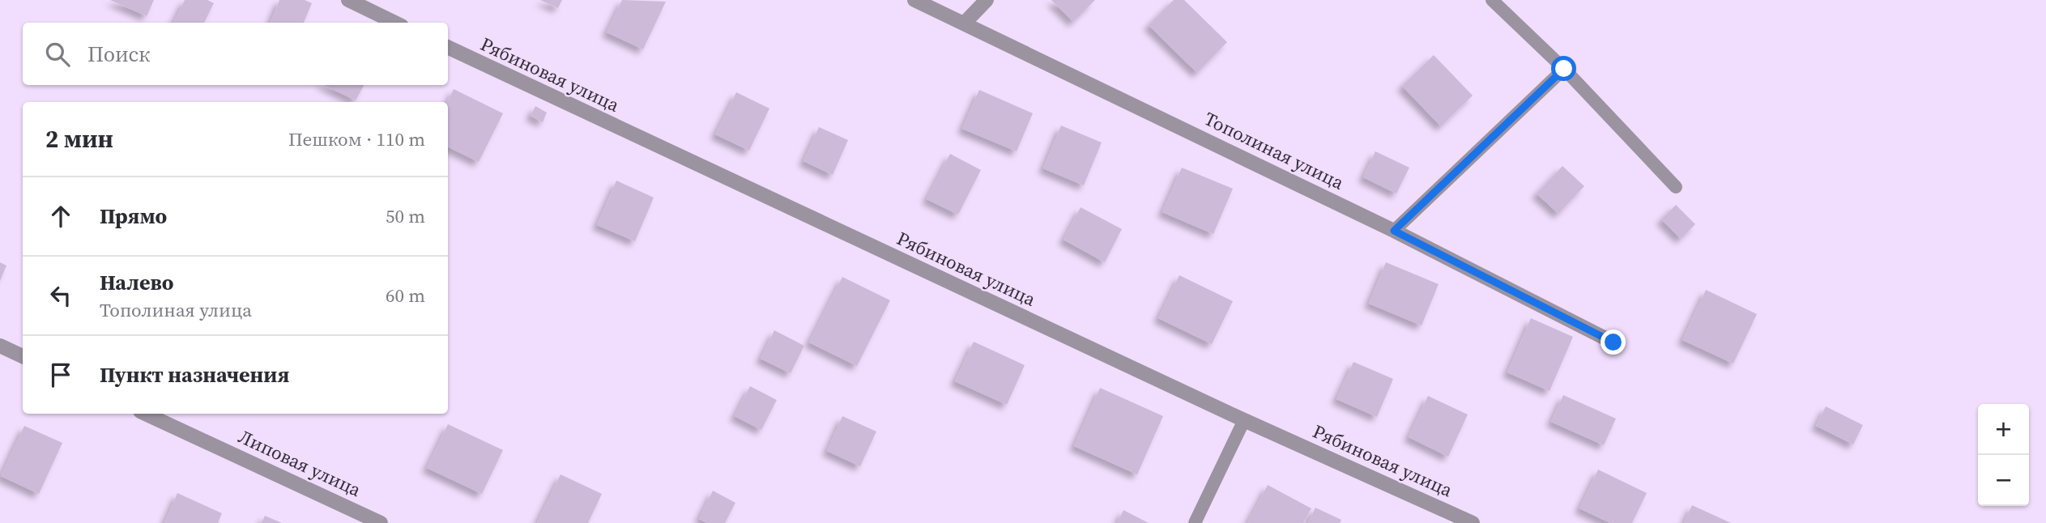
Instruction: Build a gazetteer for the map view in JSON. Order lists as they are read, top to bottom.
{
  "streets": {
    "street": ["Рябиновая улица", "Тополиная улица", "Липовая улица"]
  },
  "page": {
    "search": "Поиск",
    "heading": ["2 мин", "Пешком · 110 m"],
    "list": [
      ["Прямо", "50 m"],
      ["Налево", "Тополиная улица", "60 m"],
      "Пункт назначения"
    ],
    "map_buttons": ["+", "−"]
  }
}
